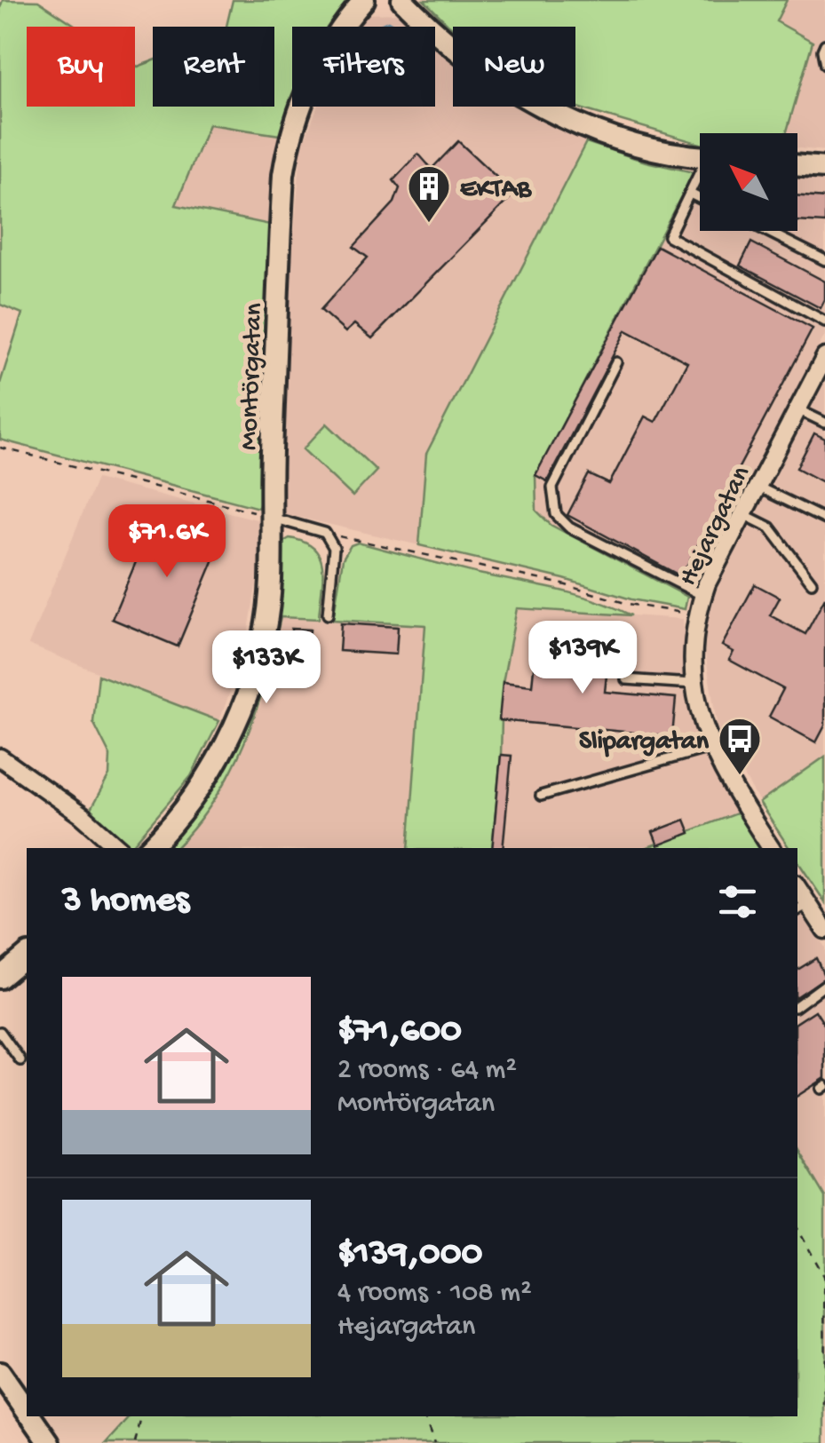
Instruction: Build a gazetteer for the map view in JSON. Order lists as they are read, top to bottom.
{
  "streets": {
    "street": ["Montörgatan", "Hejargatan"]
  },
  "places": {
    "building": ["EKTAB"],
    "bus stop": ["Slipargatan"]
  },
  "north": "top left",
  "page": {
    "chip": [
      "Buy",
      "Rent",
      "Filters",
      "New"
    ],
    "price": ["$71.6K", "$139K", "$133K"],
    "heading": "3 homes",
    "list": [
      {
        "name": "$71,600",
        "note": "2 rooms · 64 m² · Montörgatan"
      },
      {
        "name": "$139,000",
        "note": "4 rooms · 108 m² · Hejargatan"
      }
    ]
  }
}
